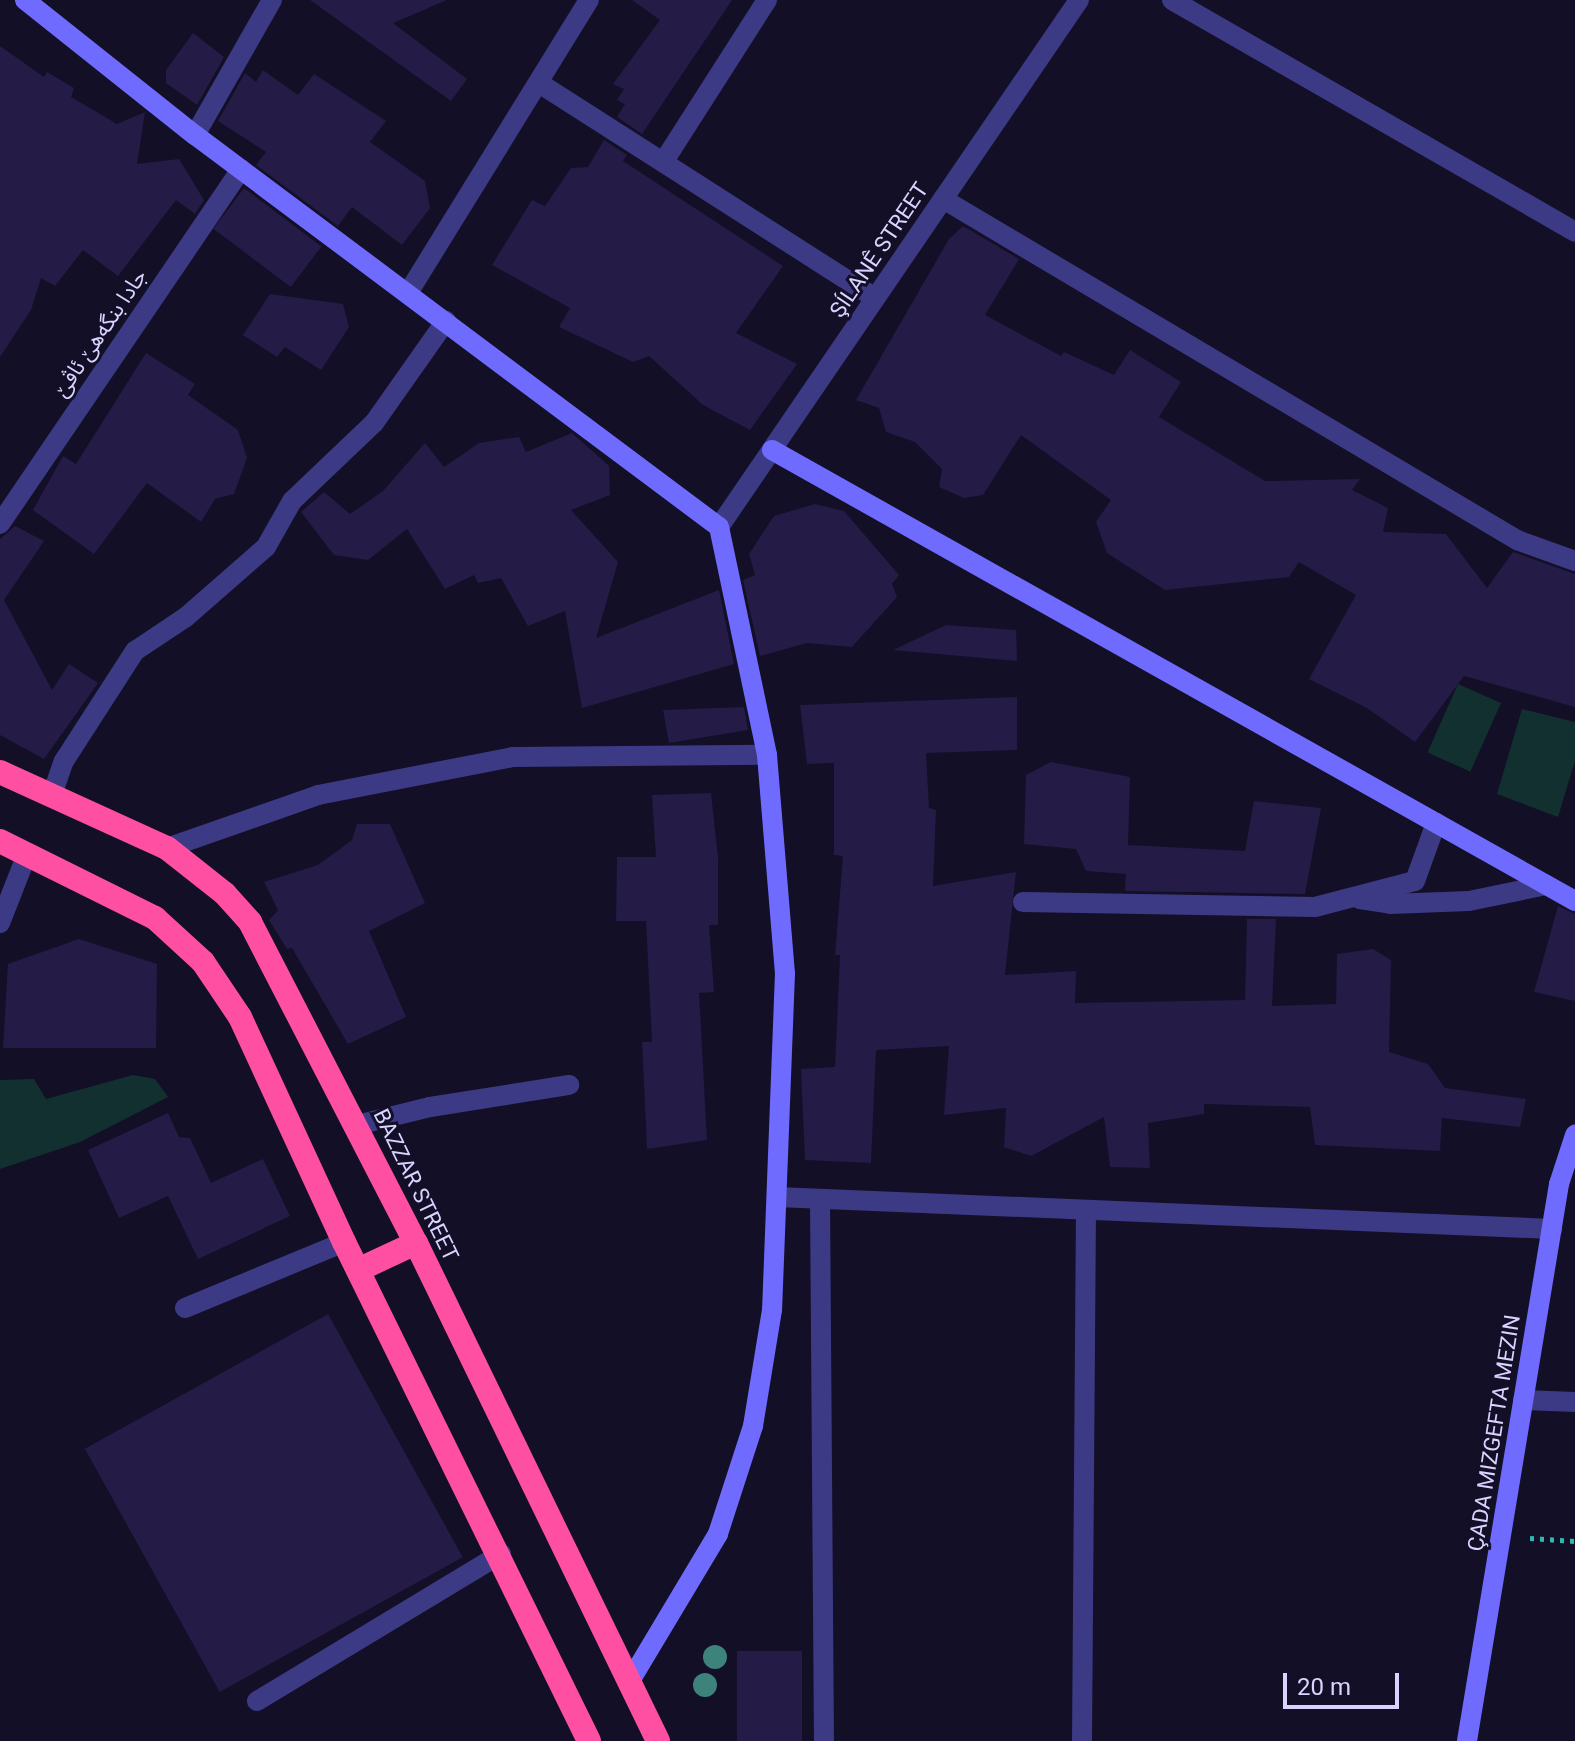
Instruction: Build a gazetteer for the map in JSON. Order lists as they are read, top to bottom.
{
  "streets": {
    "highway": ["BAZZAR STREET"],
    "street": ["ŞÍLANÊ STREET", "جادا بنگەهێ ئاڤێ", "ÇADA MIZGEFTA MEZIN"]
  },
  "scale_bar": "20 m"
}
